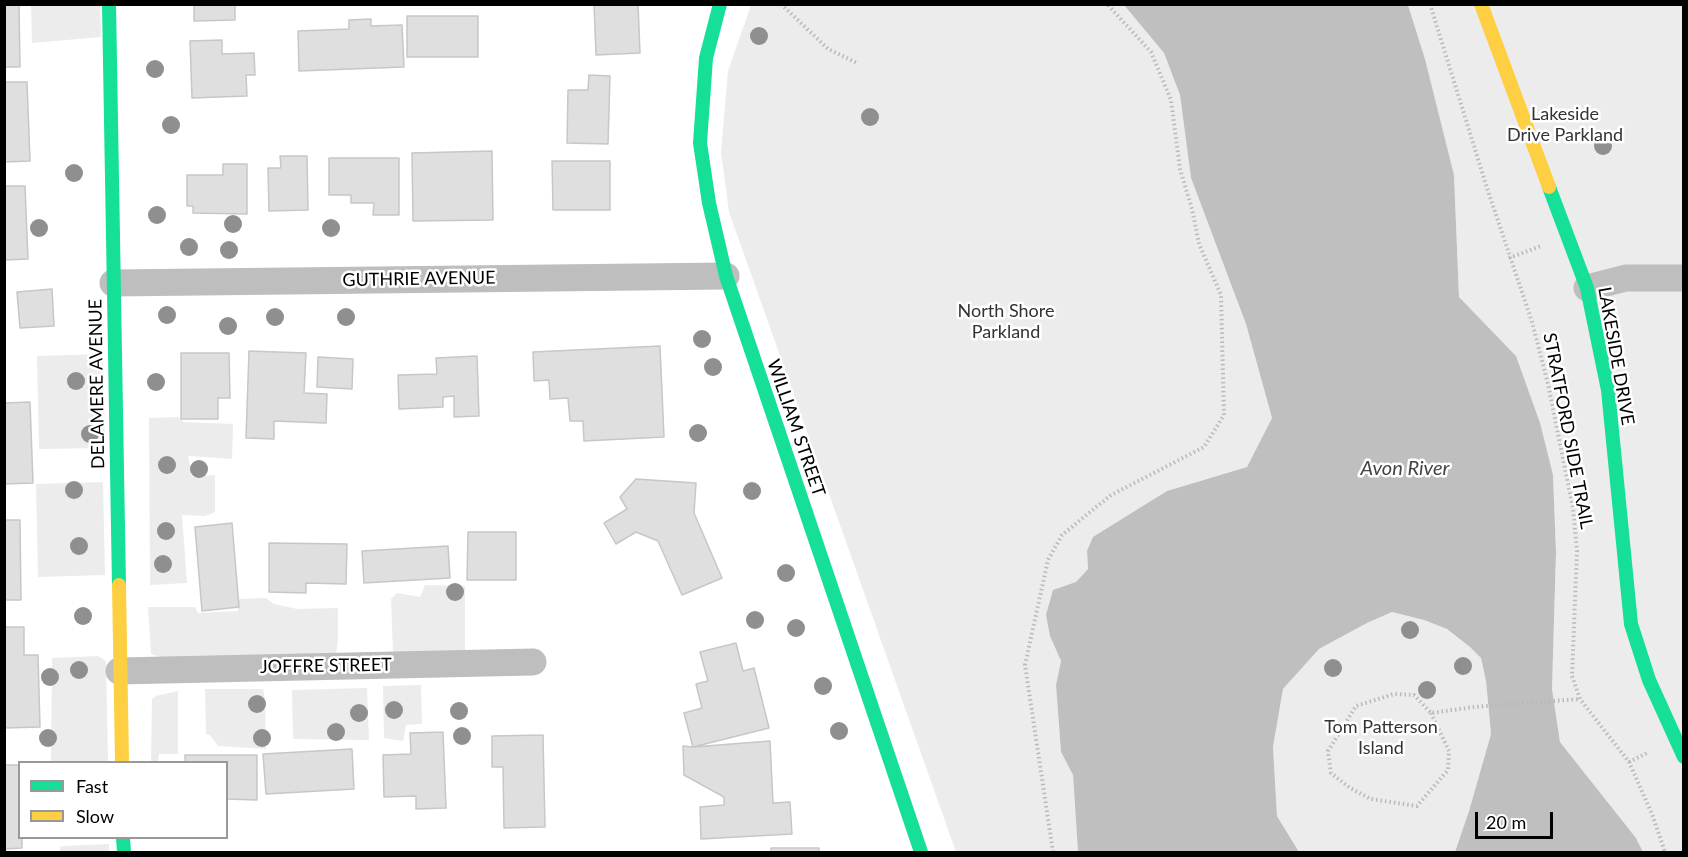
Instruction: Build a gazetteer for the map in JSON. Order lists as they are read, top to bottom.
{
  "streets": {
    "street": [
      "GUTHRIE AVENUE",
      "LAKESIDE DRIVE",
      "DELAMERE AVENUE",
      "WILLIAM STREET",
      "JOFFRE STREET"
    ],
    "path": ["STRATFORD SIDE TRAIL"]
  },
  "crossings": [
    ["GUTHRIE AVENUE", "DELAMERE AVENUE"],
    ["GUTHRIE AVENUE", "WILLIAM STREET"],
    ["DELAMERE AVENUE", "JOFFRE STREET"]
  ],
  "water": ["Avon River"],
  "parks": ["Lakeside Drive Parkland", "North Shore Parkland", "Tom Patterson Island"],
  "legend": ["Fast", "Slow"],
  "scale_bar": "20 m"
}
